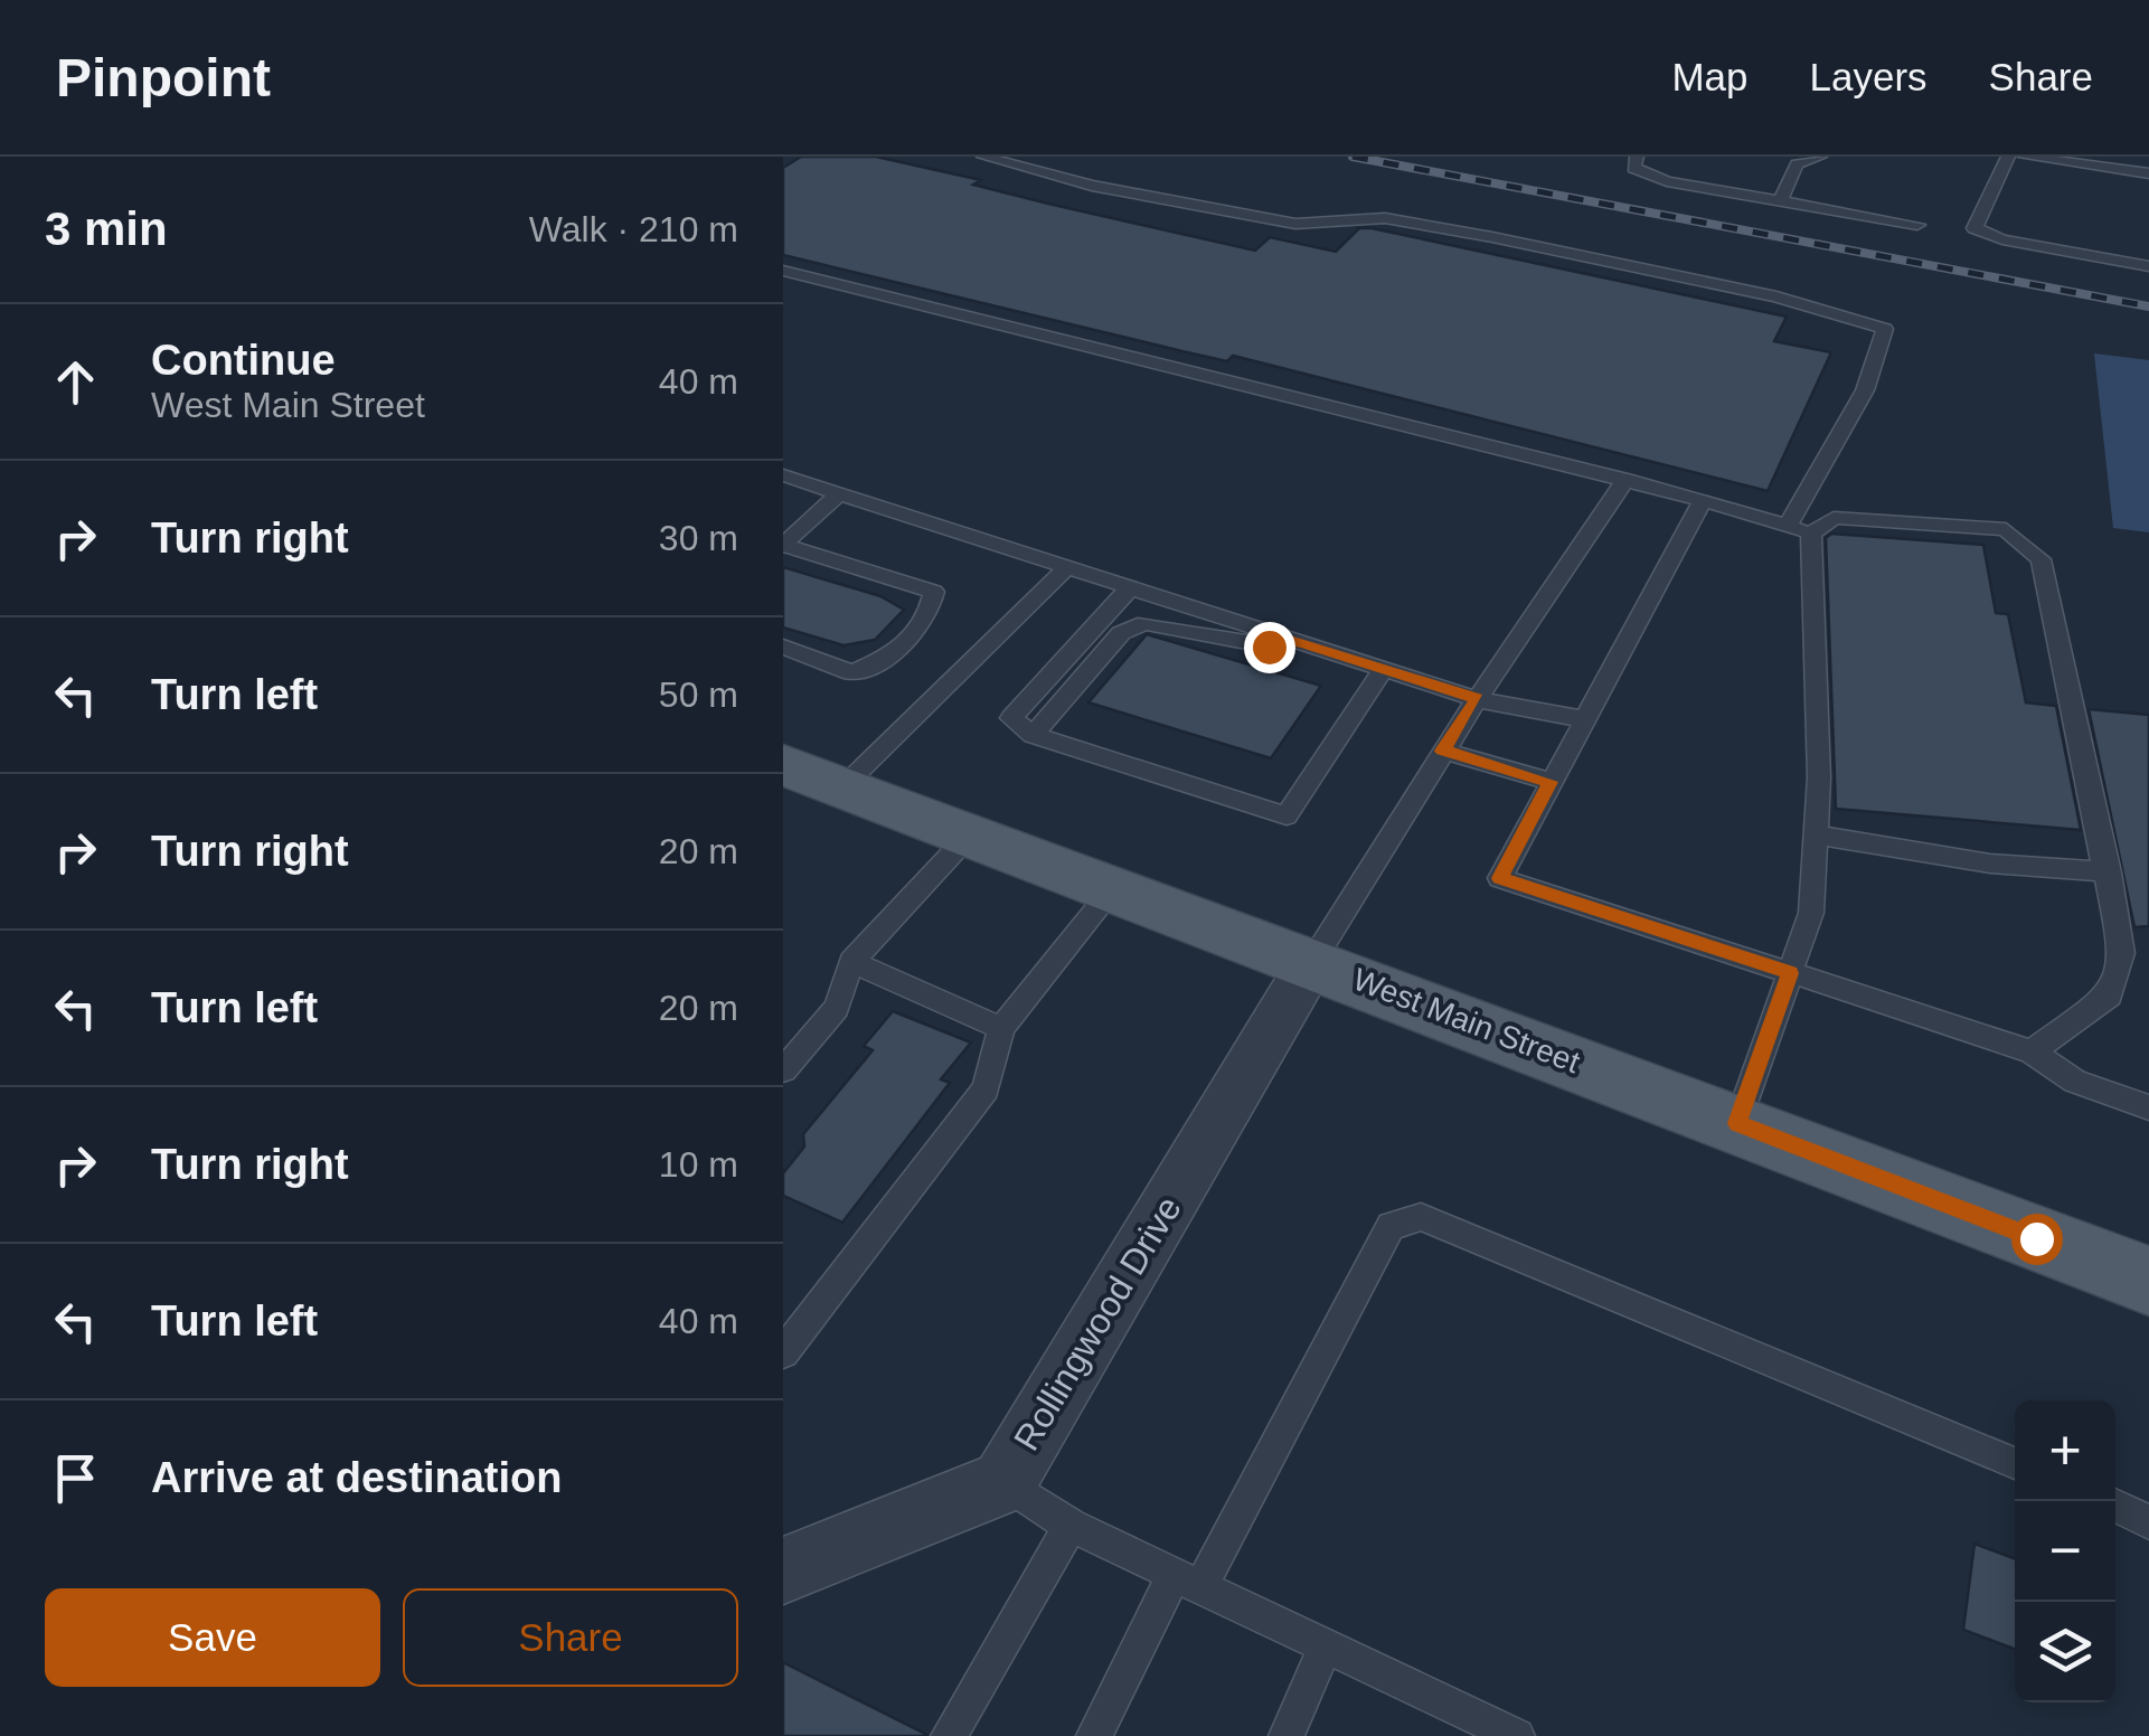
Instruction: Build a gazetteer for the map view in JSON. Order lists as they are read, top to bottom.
{
  "streets": {
    "main road": ["West Main Street"],
    "street": ["Rollingwood Drive"]
  },
  "crossings": [
    ["West Main Street", "Rollingwood Drive"]
  ],
  "page": {
    "header": "Pinpoint",
    "nav": ["Map", "Layers", "Share"],
    "heading": ["3 min", "Walk · 210 m"],
    "list": [
      ["Continue", "West Main Street", "40 m"],
      ["Turn right", "30 m"],
      ["Turn left", "50 m"],
      ["Turn right", "20 m"],
      ["Turn left", "20 m"],
      ["Turn right", "10 m"],
      ["Turn left", "40 m"],
      "Arrive at destination"
    ],
    "map_buttons": ["+", "−"],
    "buttons": ["Save", "Share"]
  }
}
